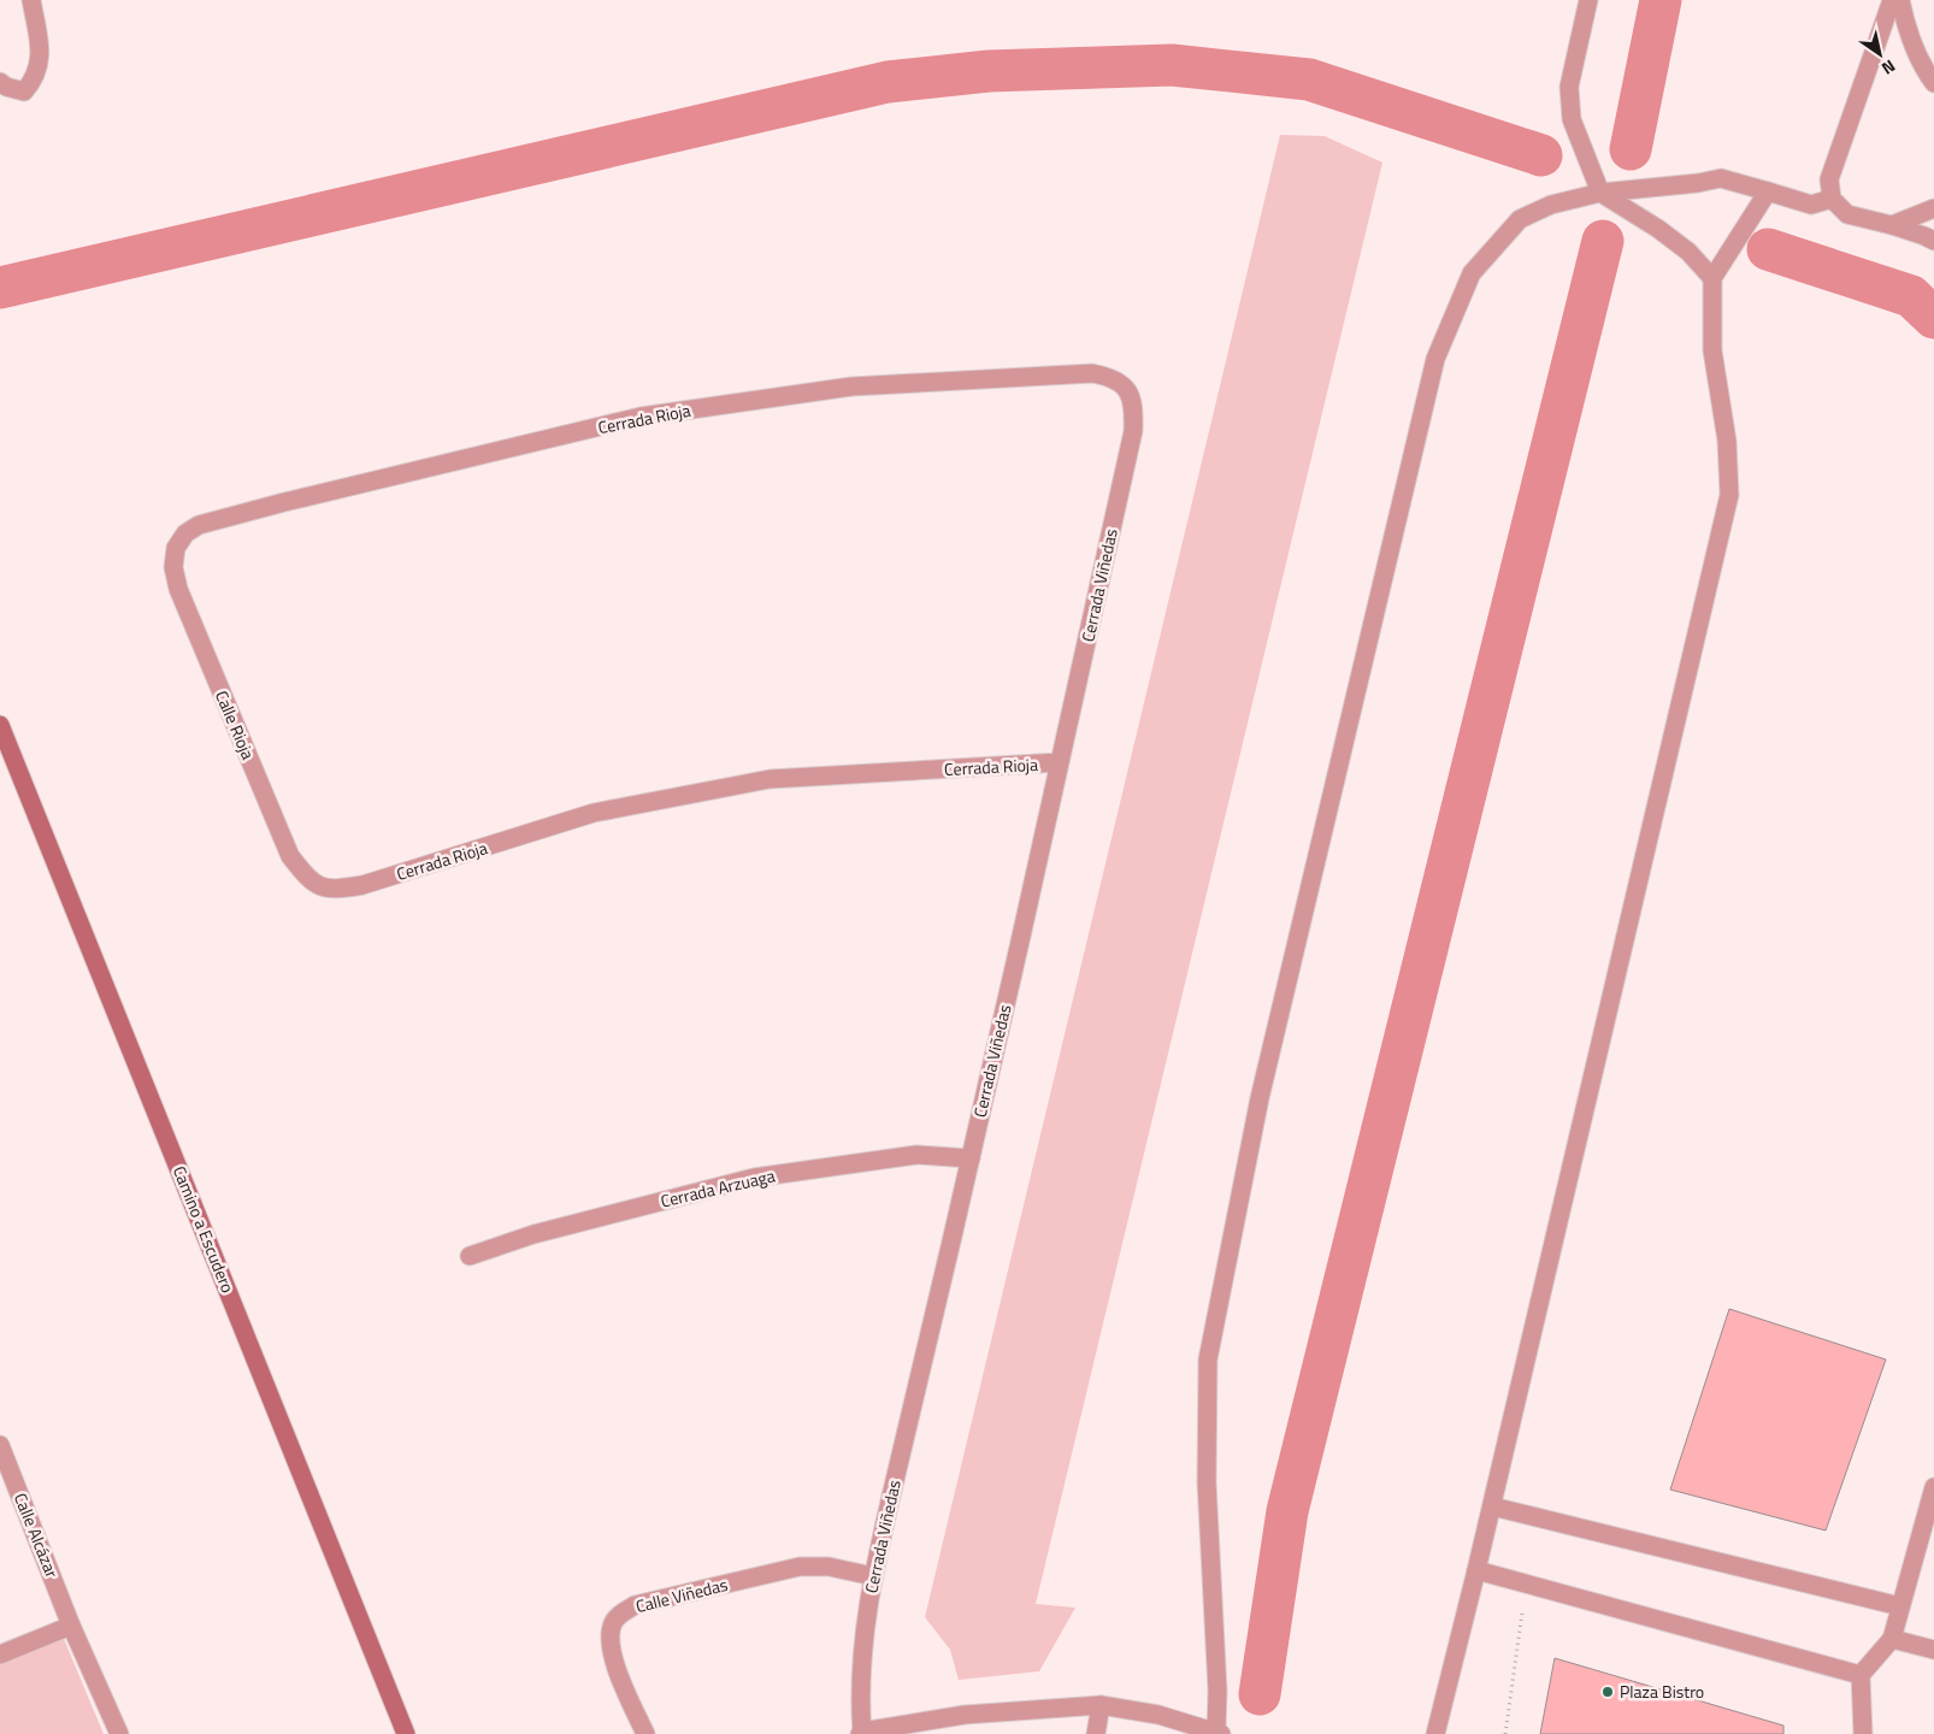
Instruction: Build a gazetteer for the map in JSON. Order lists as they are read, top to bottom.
{
  "streets": {
    "street": [
      "Cerrada Rioja",
      "Cerrada Viñedas",
      "Calle Rioja",
      "Cerrada Arzuaga",
      "Camino a Escudero",
      "Calle Alcázar",
      "Calle Viñedas"
    ]
  },
  "crossings": [
    ["Cerrada Rioja", "Cerrada Viñedas"],
    ["Cerrada Rioja", "Calle Rioja"],
    ["Cerrada Viñedas", "Cerrada Arzuaga"],
    ["Cerrada Viñedas", "Calle Viñedas"]
  ],
  "places": ["Plaza Bistro"],
  "north": "bottom right"
}
